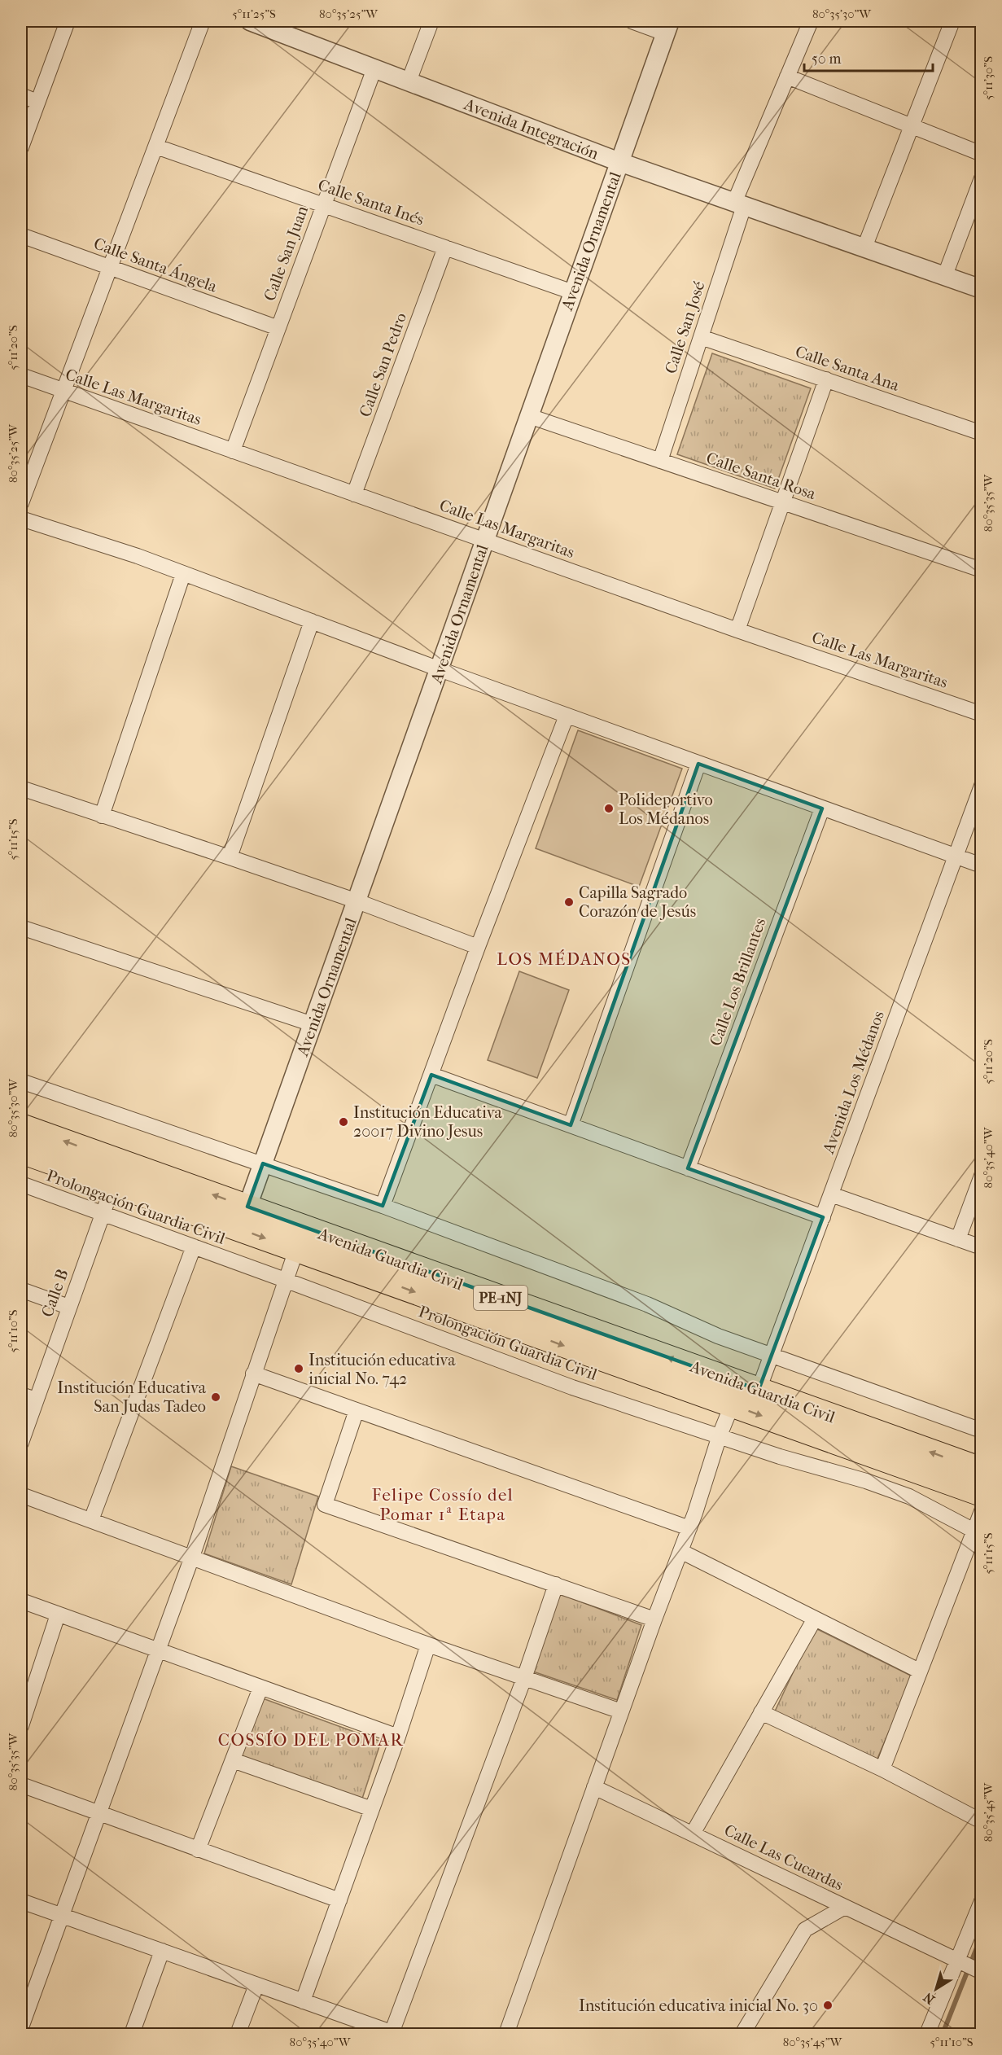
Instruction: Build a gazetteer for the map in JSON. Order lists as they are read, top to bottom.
{
  "streets": {
    "highway": ["Avenida Guardia Civil", "PE-1NJ"],
    "street": [
      "Avenida Integración",
      "Calle Santa Inés",
      "Avenida Ornamental",
      "Calle San Juan",
      "Calle Santa Ángela",
      "Calle San José",
      "Calle San Pedro",
      "Calle Santa Ana",
      "Calle Las Margaritas",
      "Calle Santa Rosa",
      "Calle Los Brillantes",
      "Avenida Los Médanos",
      "Prolongación Guardia Civil",
      "Calle B",
      "Calle Las Cucardas"
    ]
  },
  "crossings": [
    ["Avenida Integración", "Avenida Ornamental"],
    ["Avenida Integración", "Calle San Juan"],
    ["Avenida Integración", "Calle San José"],
    ["Calle Santa Inés", "Avenida Ornamental"],
    ["Calle Santa Inés", "Calle San Juan"],
    ["Calle Santa Inés", "Calle San Pedro"],
    ["Avenida Ornamental", "Calle Las Margaritas"],
    ["Avenida Ornamental", "Calle Santa Rosa"],
    ["Avenida Ornamental", "Avenida Guardia Civil"],
    ["Calle San Juan", "Calle Santa Ángela"],
    ["Calle San Juan", "Calle Las Margaritas"],
    ["Calle San José", "Calle Santa Ana"],
    ["Calle San José", "Calle Santa Rosa"],
    ["Calle San Pedro", "Calle Las Margaritas"],
    ["Avenida Los Médanos", "Avenida Guardia Civil"],
    ["Prolongación Guardia Civil", "Calle B"],
    ["Avenida Guardia Civil", "Calle B"]
  ],
  "districts": ["LOS MÉDANOS", "Felipe Cossío del Pomar 1ª Etapa", "COSSÍO DEL POMAR"],
  "places": [
    "Polideportivo Los Médanos",
    "Capilla Sagrado Corazón de Jesús",
    "Institución Educativa 20017 Divino Jesus",
    "Institución educativa inicial No. 742",
    "Institución Educativa San Judas Tadeo",
    "Institución educativa inicial No. 30"
  ],
  "scale_bar": "50 m",
  "north": "bottom left",
  "coordinates": [
    "5°11'25\"S",
    "80°35'25\"W",
    "80°35'30\"W",
    "5°11'30\"S",
    "5°11'20\"S",
    "80°35'35\"W",
    "5°11'15\"S",
    "80°35'40\"W",
    "5°11'10\"S",
    "80°35'45\"W"
  ]
}
